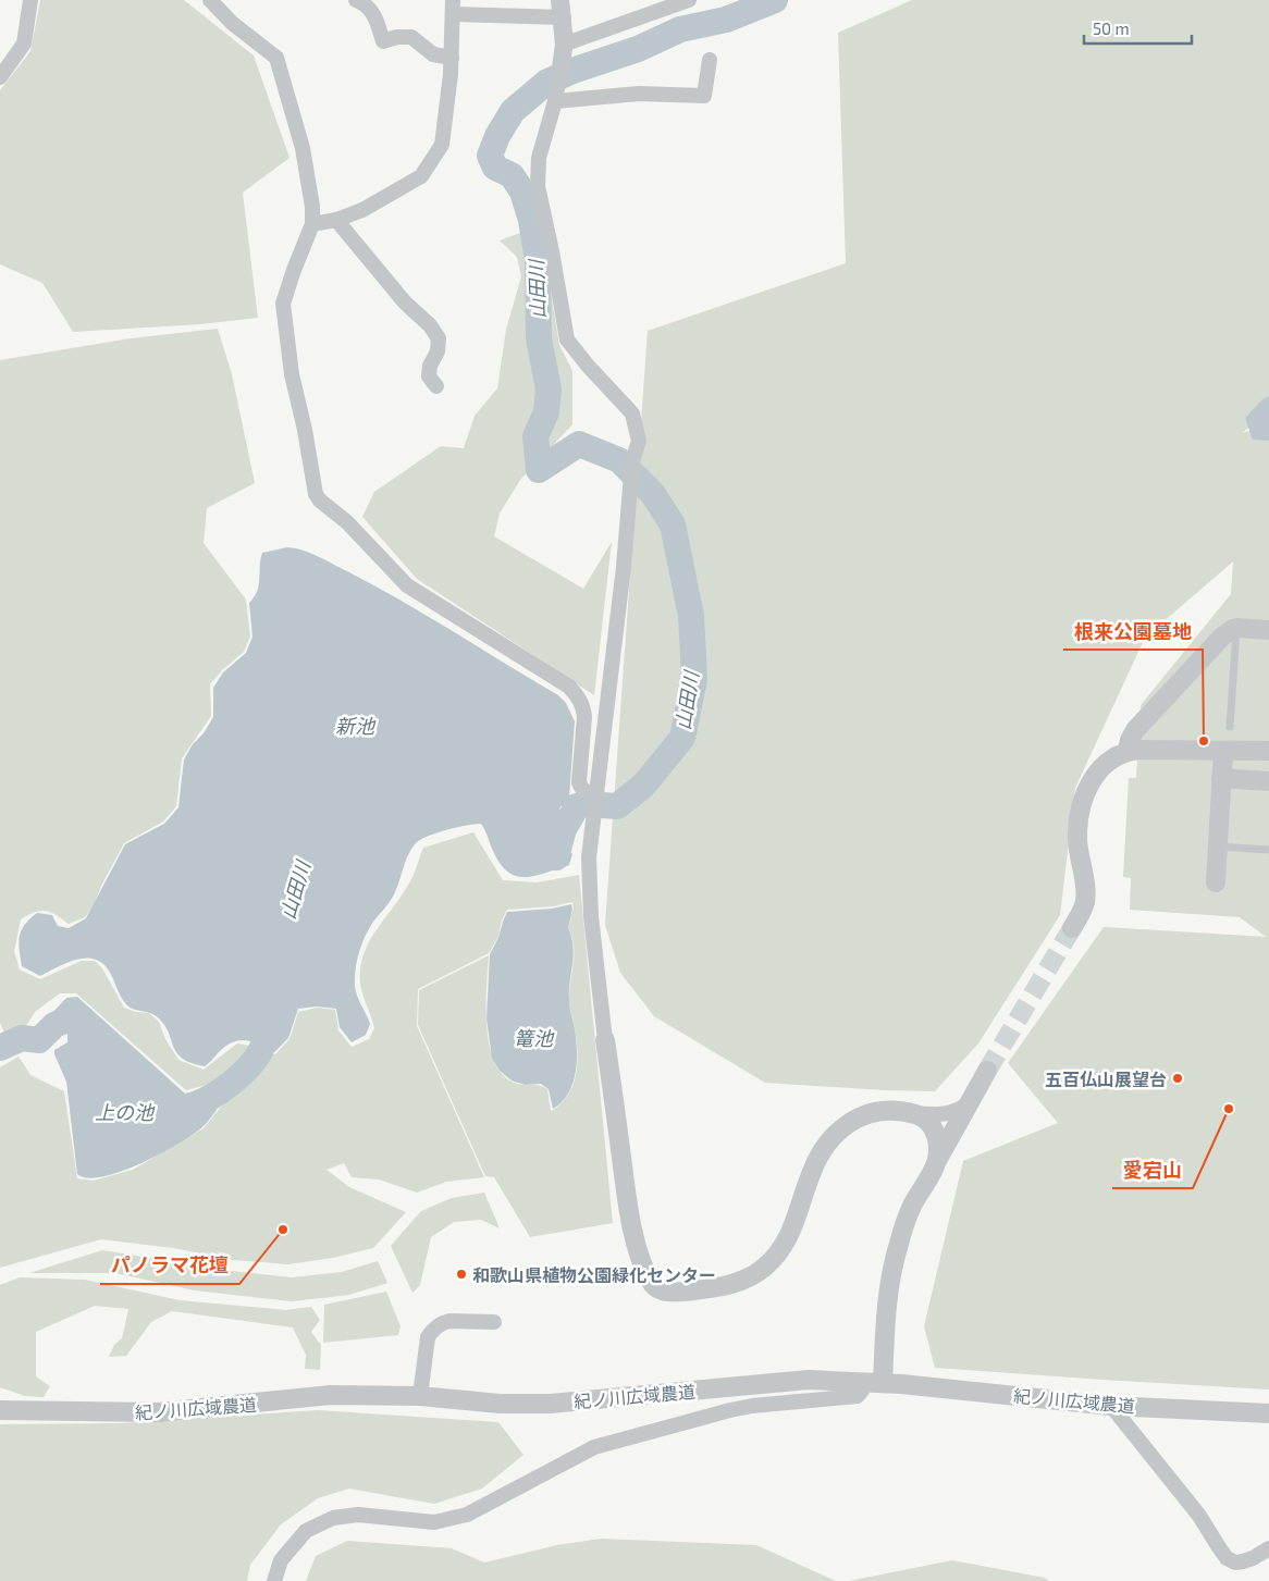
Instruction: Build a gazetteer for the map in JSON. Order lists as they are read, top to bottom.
{
  "streets": {
    "street": ["紀ノ川広域農道"]
  },
  "water": [
    "山田川",
    "新池",
    "篭池",
    "上の池"
  ],
  "places": [
    "根来公園墓地",
    "五百仏山展望台",
    "愛宕山",
    "パノラマ花壇",
    "和歌山県植物公園緑化センター"
  ],
  "scale_bar": "50 m"
}
